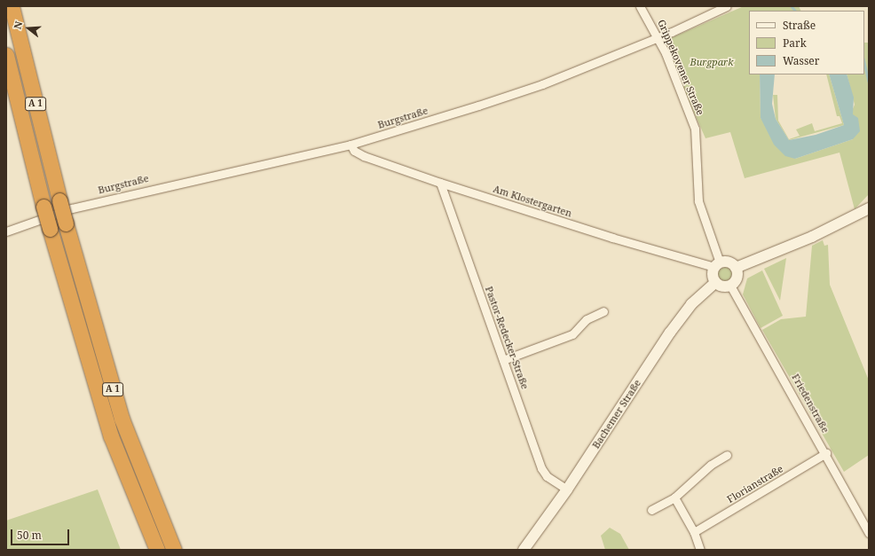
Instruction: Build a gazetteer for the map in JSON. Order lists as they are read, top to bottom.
{
  "streets": {
    "highway": ["A 1"],
    "street": [
      "Grippekovener Straße",
      "Burgstraße",
      "Am Klostergarten",
      "Pastor-Redecker-Straße",
      "Friedenstraße",
      "Bachemer Straße",
      "Florianstraße"
    ]
  },
  "crossings": [
    ["Grippekovener Straße", "Burgstraße"],
    ["Grippekovener Straße", "Am Klostergarten"],
    ["Grippekovener Straße", "Friedenstraße"],
    ["Grippekovener Straße", "Bachemer Straße"],
    ["A 1", "Burgstraße"],
    ["Burgstraße", "Am Klostergarten"],
    ["Am Klostergarten", "Pastor-Redecker-Straße"],
    ["Am Klostergarten", "Friedenstraße"],
    ["Am Klostergarten", "Bachemer Straße"],
    ["Pastor-Redecker-Straße", "Bachemer Straße"],
    ["Friedenstraße", "Bachemer Straße"],
    ["Friedenstraße", "Florianstraße"]
  ],
  "parks": ["Burgpark"],
  "legend": ["Straße", "Park", "Wasser"],
  "scale_bar": "50 m",
  "north": "left"
}
